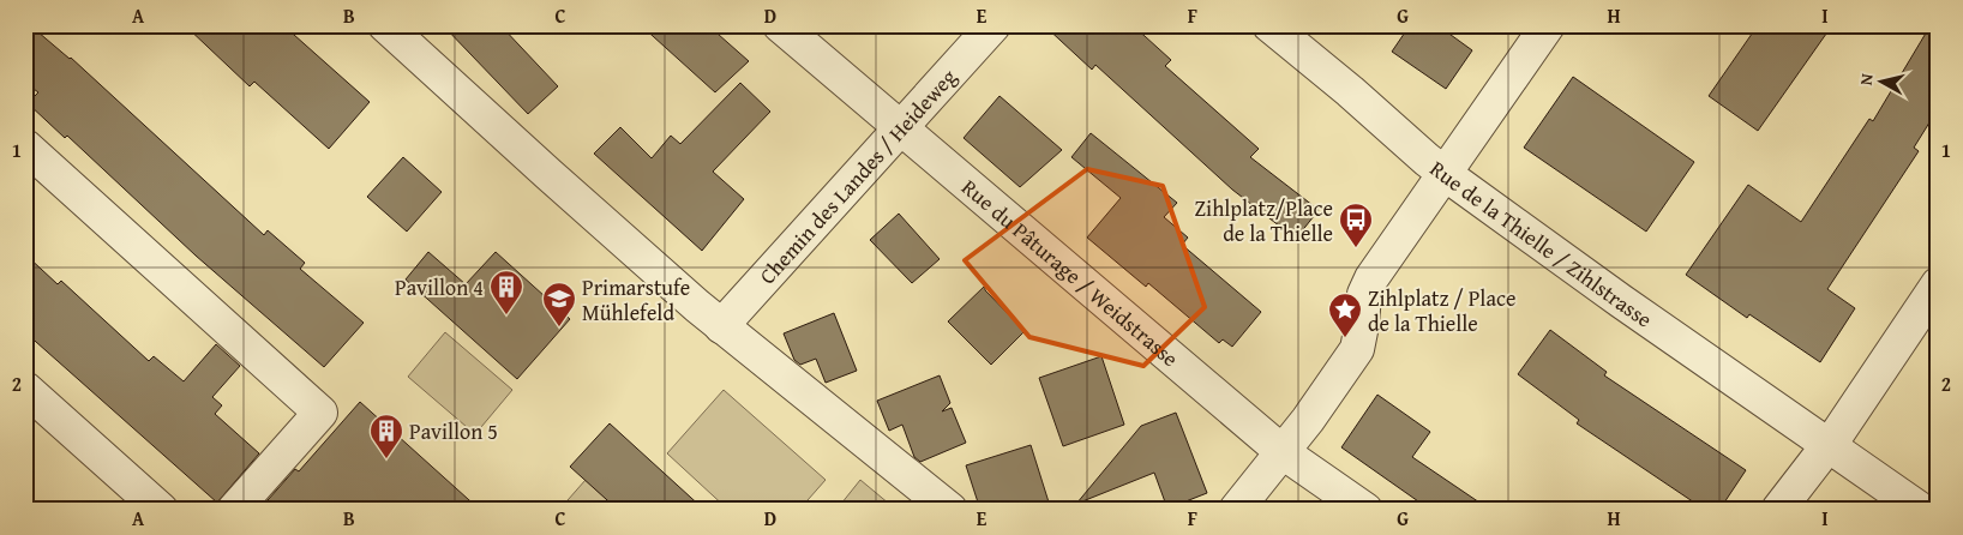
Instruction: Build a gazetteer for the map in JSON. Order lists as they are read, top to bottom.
{
  "streets": {
    "street": ["Chemin des Landes / Heideweg", "Rue de la Thielle / Zihlstrasse", "Rue du Pâturage / Weidstrasse"]
  },
  "crossings": [
    ["Chemin des Landes / Heideweg", "Rue du Pâturage / Weidstrasse"]
  ],
  "places": {
    "bus stop": ["Zihlplatz/Place de la Thielle"],
    "building": ["Pavillon 4", "Pavillon 5"],
    "school or university": ["Primarstufe Mühlefeld"],
    "place": ["Zihlplatz / Place de la Thielle"]
  },
  "north": "left",
  "grid": {
    "columns": [
      "A",
      "B",
      "C",
      "D",
      "E",
      "F",
      "G",
      "H",
      "I"
    ],
    "rows": ["1", "2"]
  }
}
